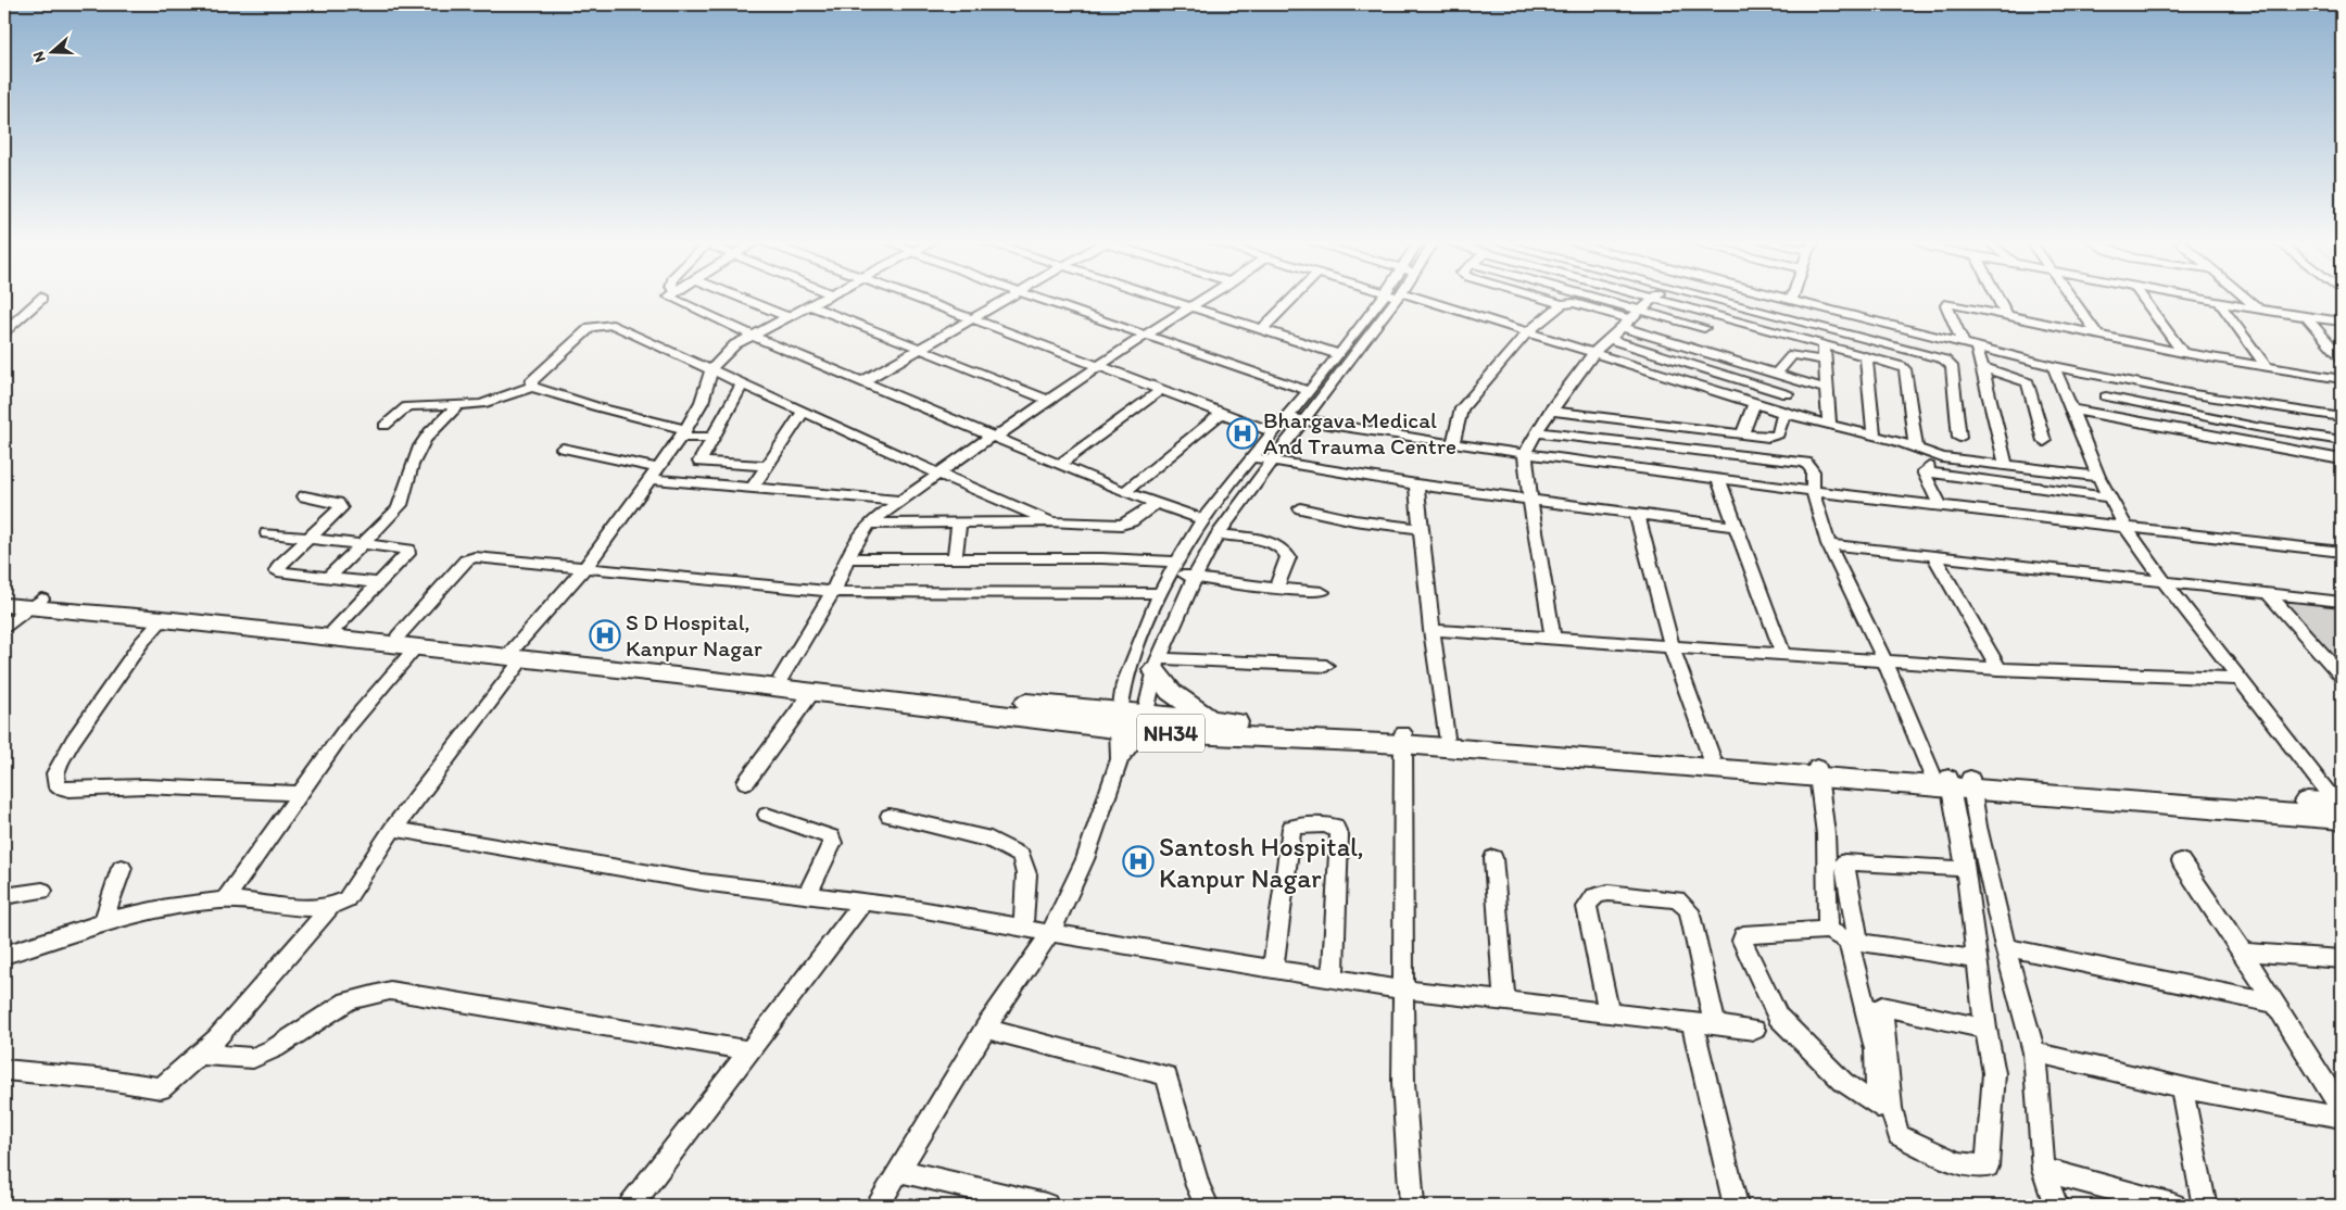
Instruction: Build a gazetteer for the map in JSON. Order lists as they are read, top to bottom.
{
  "streets": {
    "highway": ["NH34"]
  },
  "places": {
    "hospital": ["Bhargava Medical And Trauma Centre", "S D Hospital, Kanpur Nagar", "Santosh Hospital, Kanpur Nagar"]
  },
  "north": "left"
}
